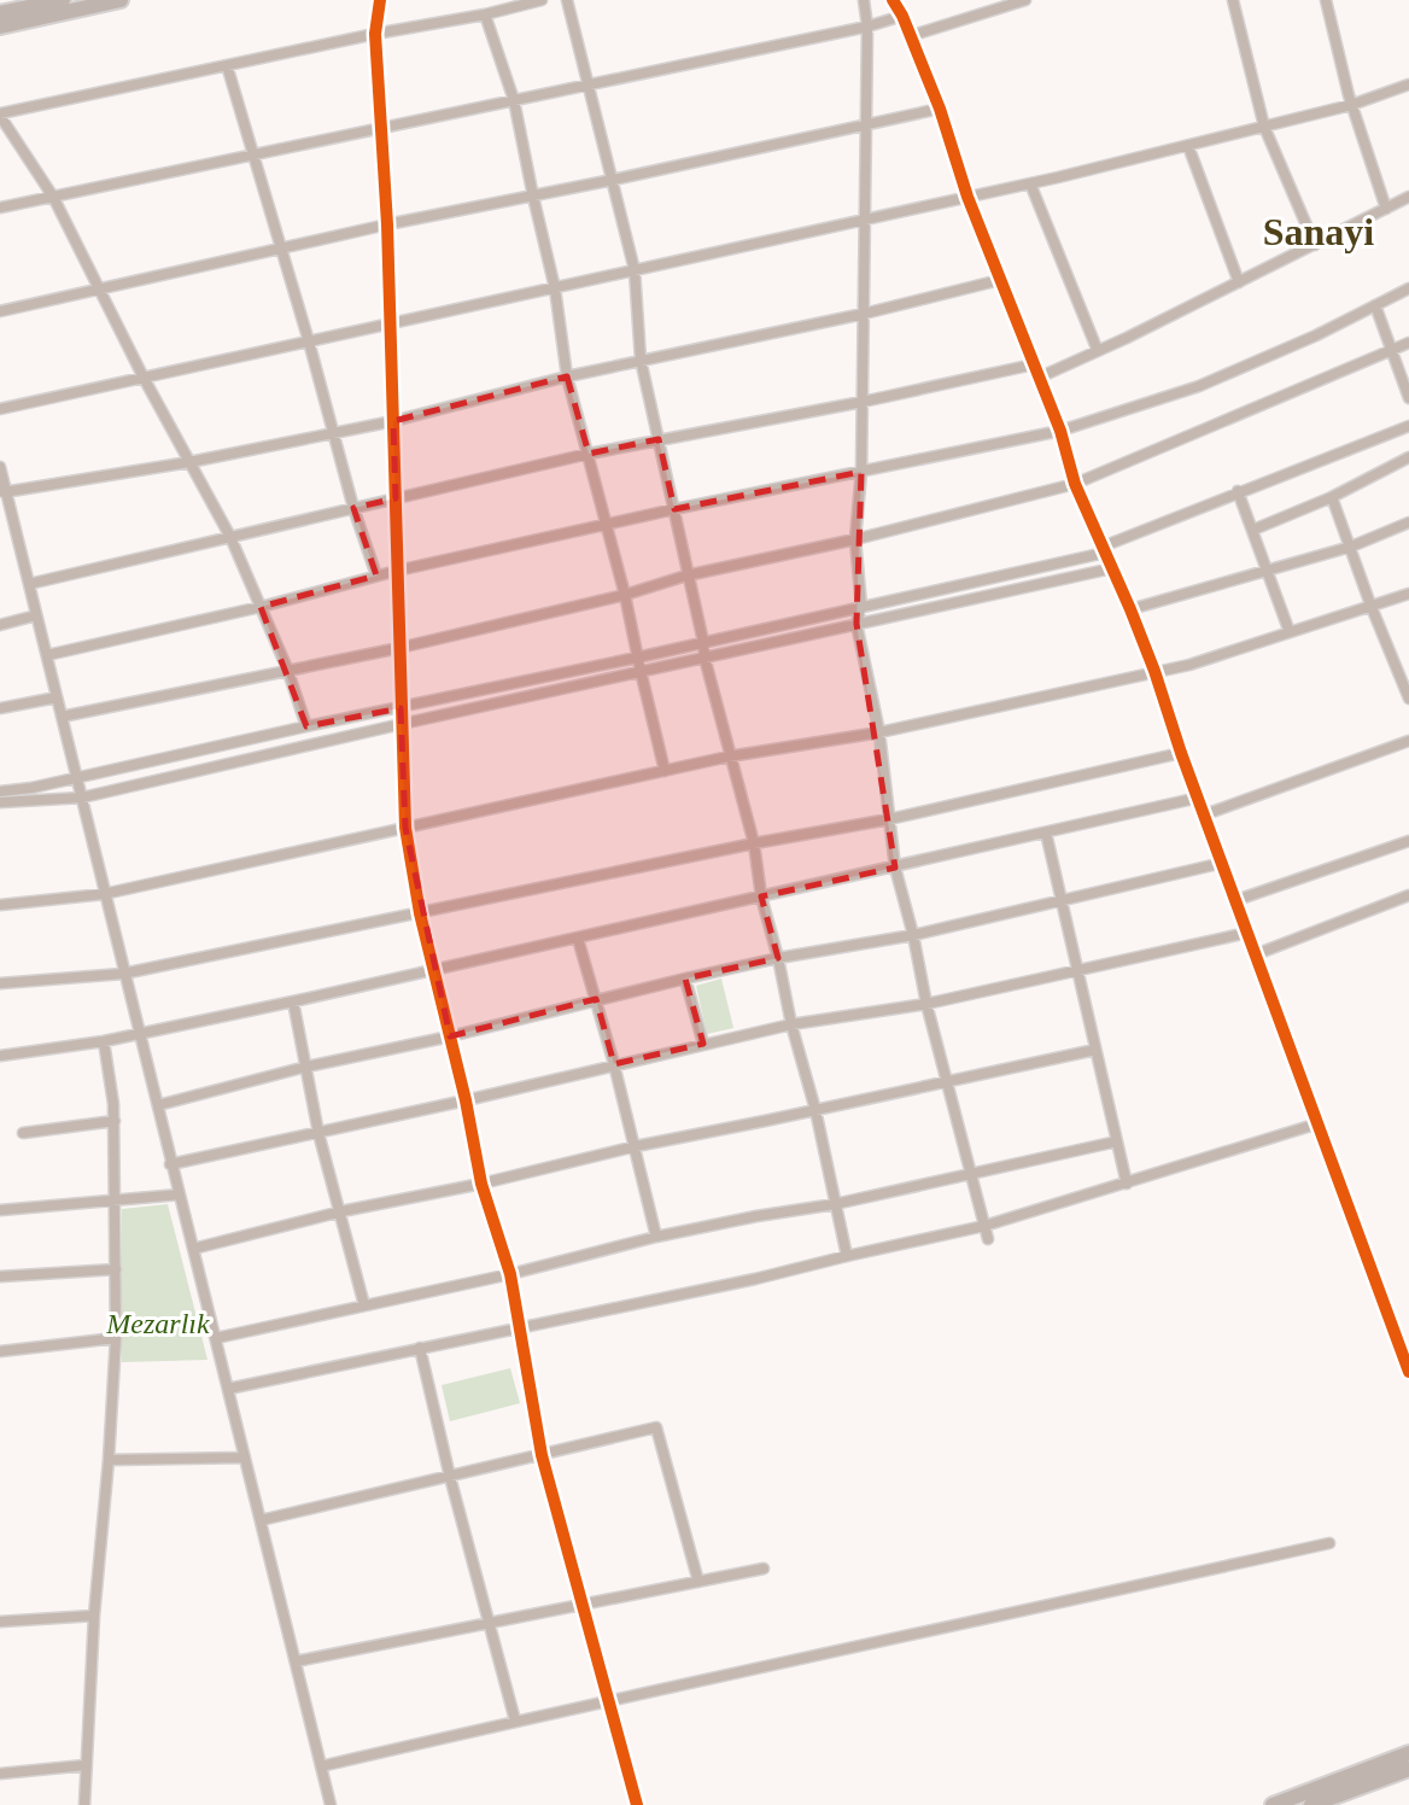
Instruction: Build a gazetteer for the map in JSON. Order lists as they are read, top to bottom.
{
  "districts": ["Sanayi"],
  "parks": ["Mezarlık"]
}
